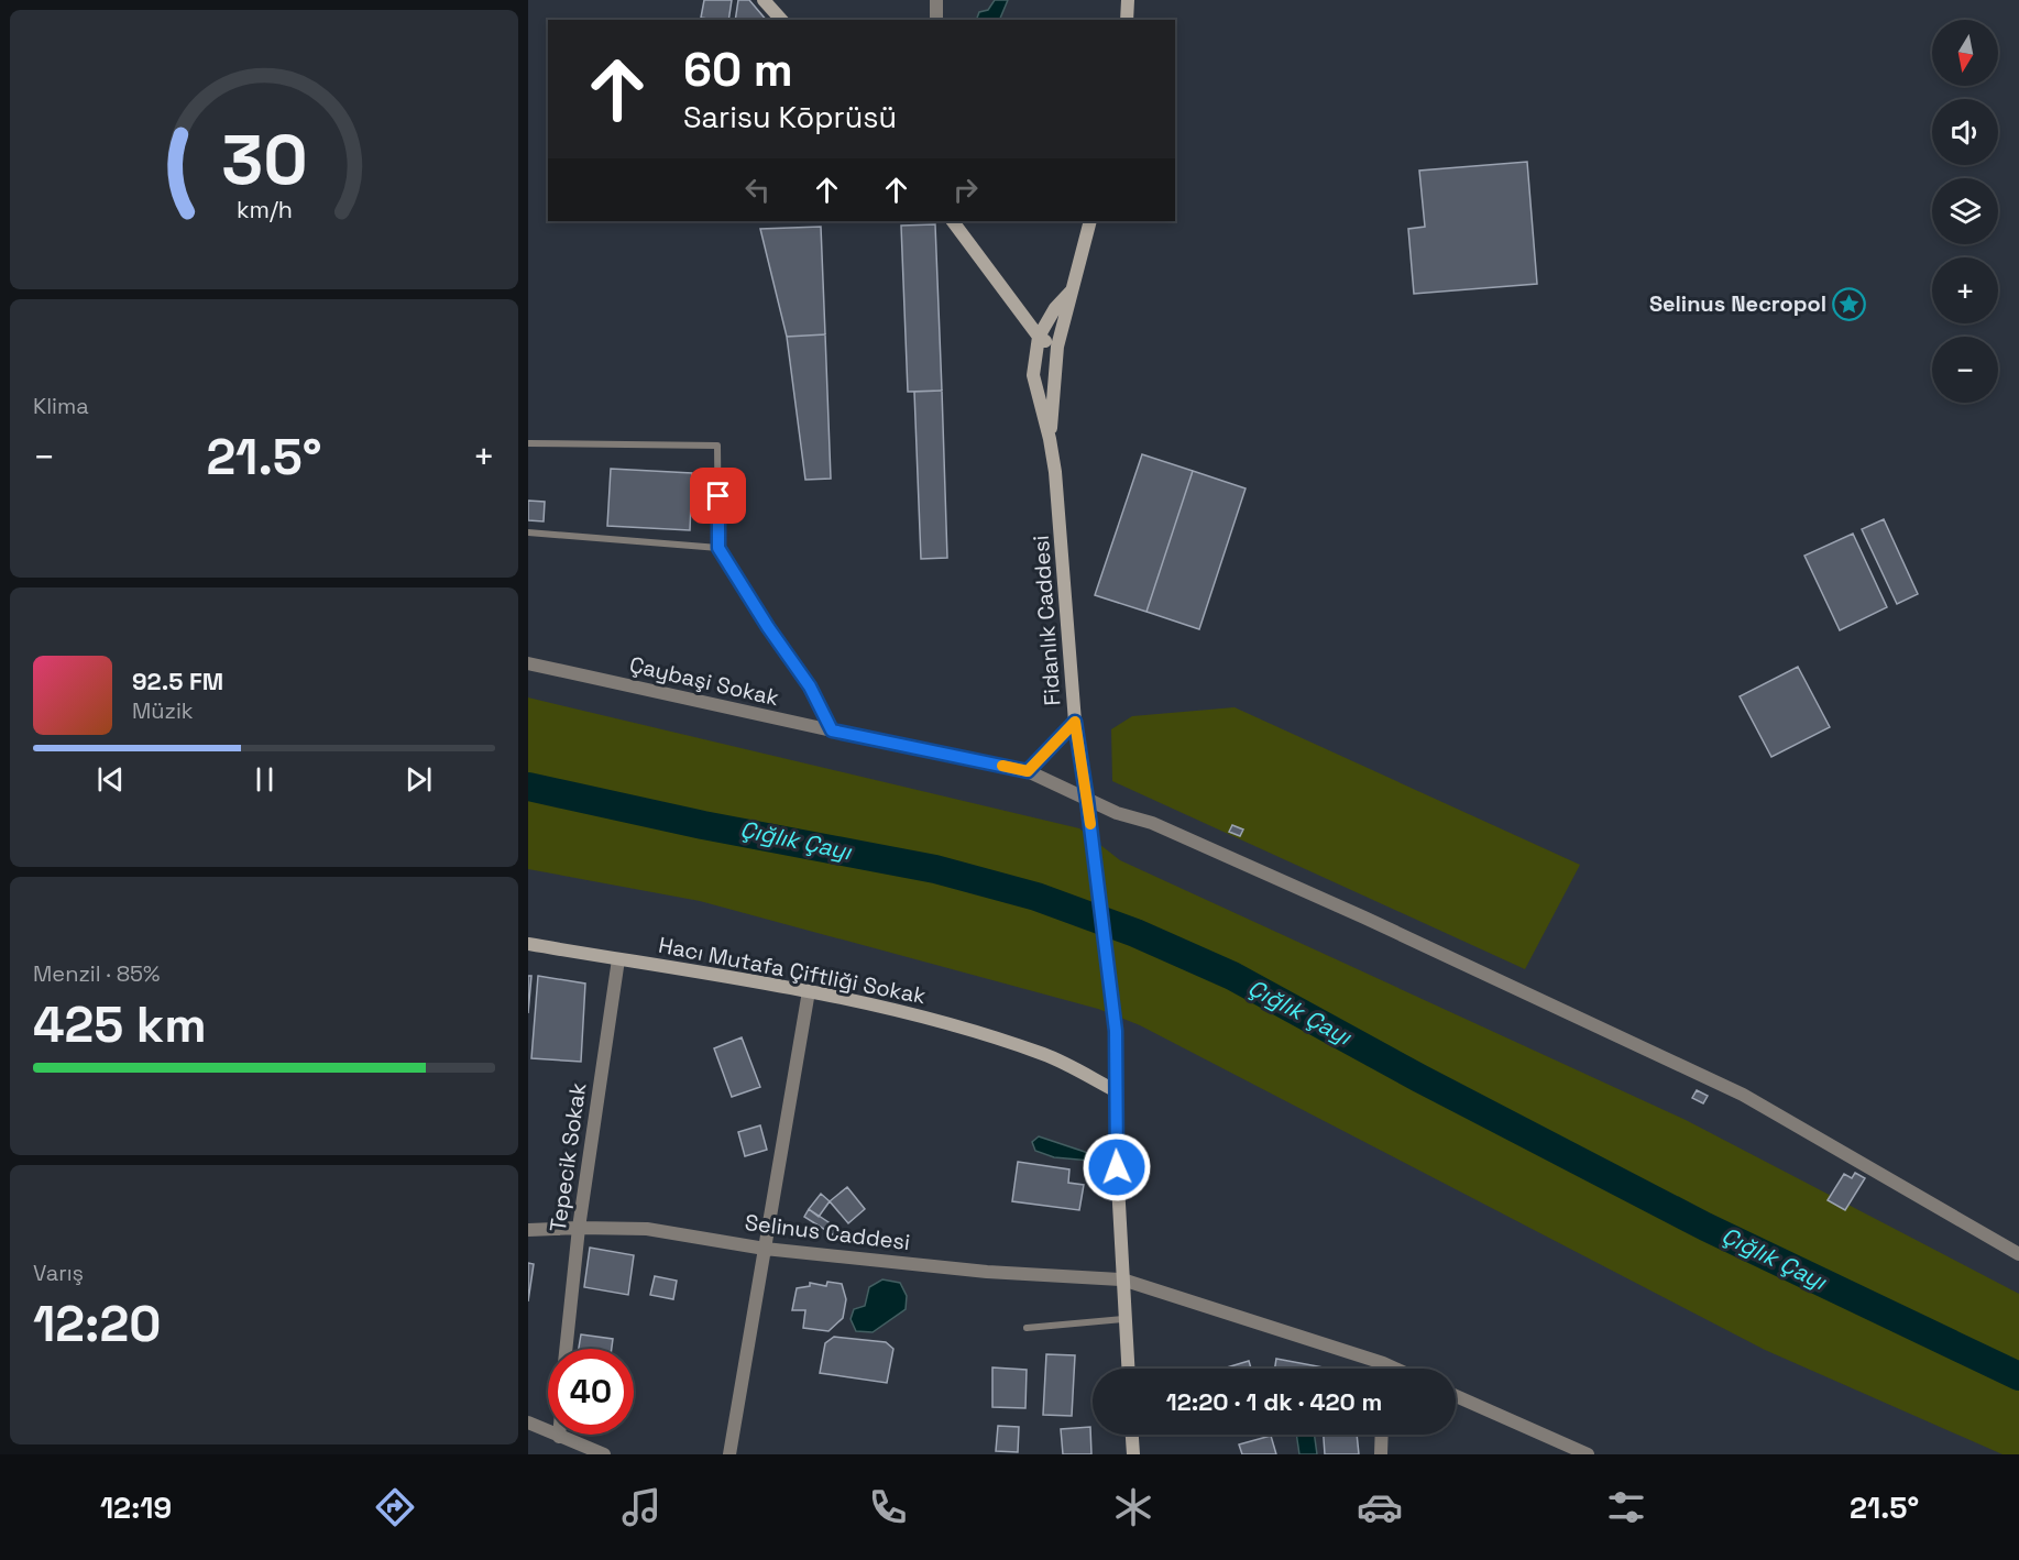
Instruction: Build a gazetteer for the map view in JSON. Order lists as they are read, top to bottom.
{
  "streets": {
    "street": [
      "Fidanlık Caddesi",
      "Çaybaşi Sokak",
      "Hacı Mutafa Çiftliği Sokak",
      "Tepecik Sokak",
      "Selinus Caddesi"
    ]
  },
  "crossings": [
    ["Fidanlık Caddesi", "Çaybaşi Sokak"],
    ["Fidanlık Caddesi", "Hacı Mutafa Çiftliği Sokak"],
    ["Fidanlık Caddesi", "Selinus Caddesi"],
    ["Hacı Mutafa Çiftliği Sokak", "Tepecik Sokak"],
    ["Tepecik Sokak", "Selinus Caddesi"]
  ],
  "water": ["Çığlık Çayı"],
  "places": {
    "place": ["Selinus Necropol"]
  },
  "north": "bottom",
  "page": {
    "map_buttons": ["+", "−"],
    "turn": ["60 m", "Sarisu Kōprüsü"],
    "tile": [
      "Klima",
      ["Menzil · 85%", "425 km"],
      ["Varış", "12:20"]
    ],
    "heat": ["−", "21.5°", "+"],
    "song": ["92.5 FM", "Müzik"],
    "limit": "40",
    "trip": "12:20 · 1 dk · 420 m",
    "tabs": ["12:19", "21.5°"],
    "gauge": ["30", "km/h"]
  }
}
